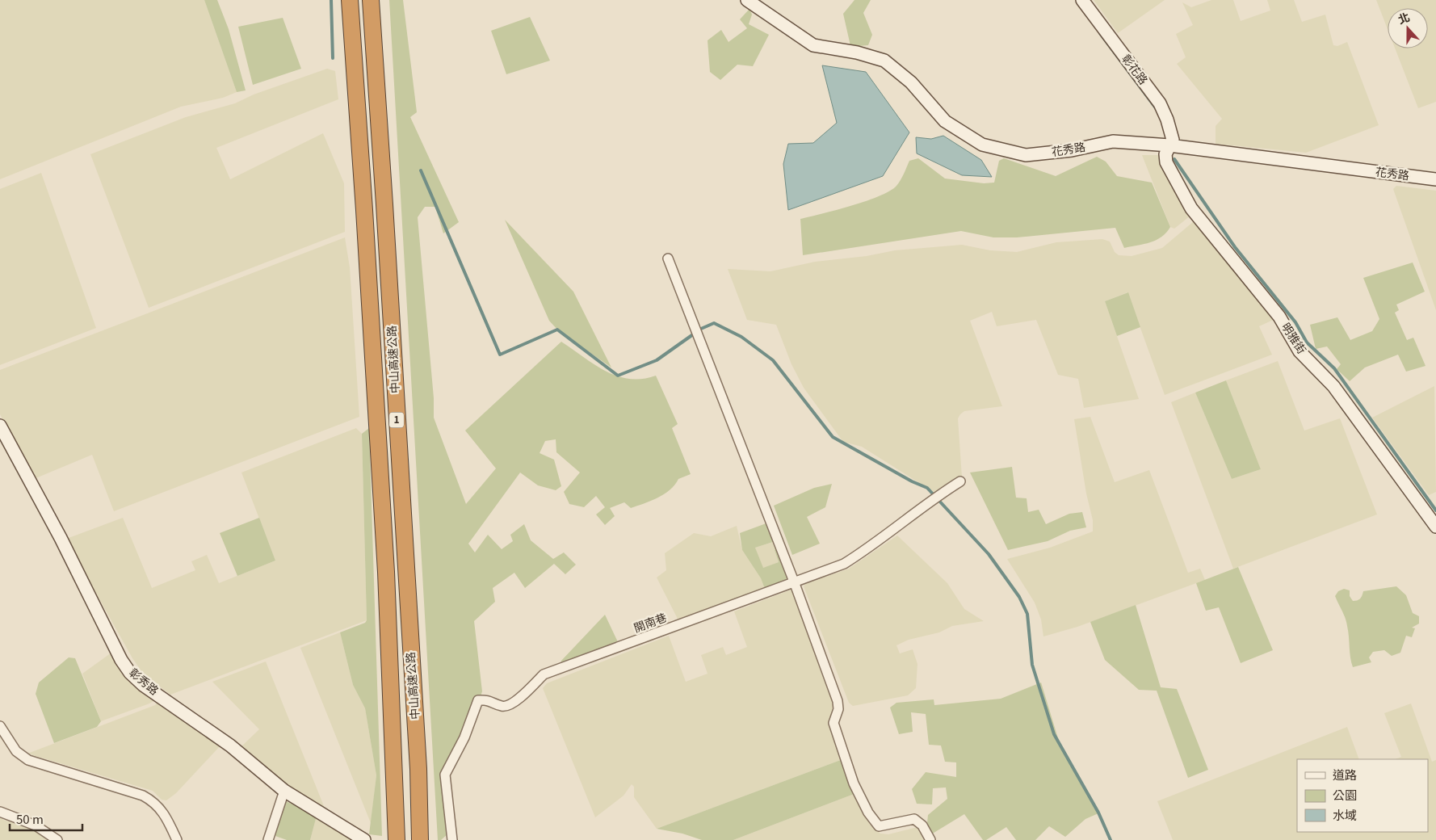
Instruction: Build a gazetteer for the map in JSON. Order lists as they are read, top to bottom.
{
  "streets": {
    "highway": ["中山高速公路", "1"],
    "street": [
      "彰花路",
      "花秀路",
      "明雅街",
      "開南巷",
      "彰秀路"
    ]
  },
  "crossings": [
    ["彰花路", "花秀路"],
    ["彰花路", "明雅街"],
    ["花秀路", "明雅街"]
  ],
  "legend": ["道路", "公園", "水域"],
  "scale_bar": "50 m",
  "north": "top"
}
